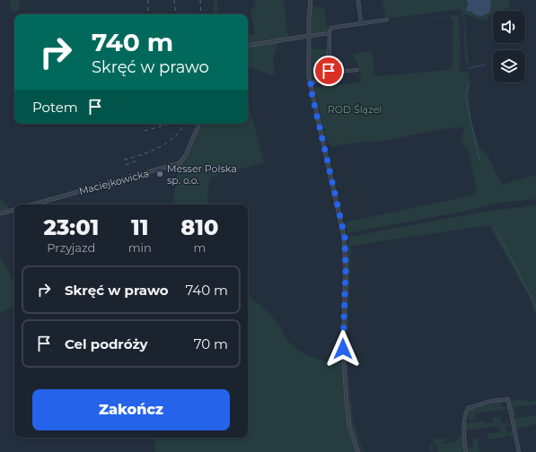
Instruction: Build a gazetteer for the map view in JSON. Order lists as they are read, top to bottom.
{
  "streets": {
    "street": ["Maciejkowicka"]
  },
  "parks": ["ROD Ślązel"],
  "places": ["Messer Polska sp. o.o."],
  "page": {
    "turn": ["740 m", "Skręć w prawo"],
    "then": "Potem",
    "eta": [
      "23:01",
      "Przyjazd",
      "11",
      "min",
      "810",
      "m"
    ],
    "list": [
      {
        "name": "Skręć w prawo",
        "value": "740 m"
      },
      {
        "name": "Cel podróży",
        "value": "70 m"
      }
    ],
    "buttons": "Zakończ"
  }
}
